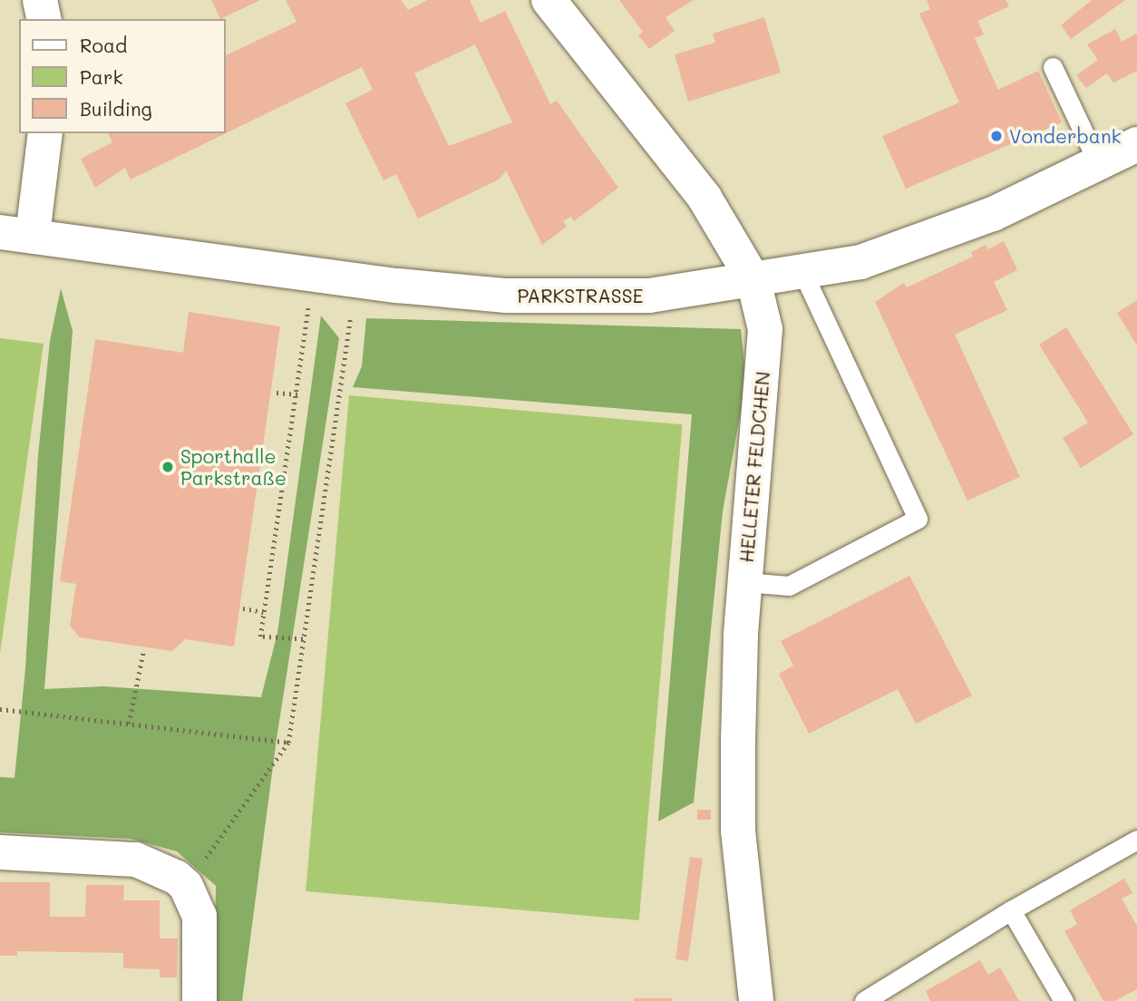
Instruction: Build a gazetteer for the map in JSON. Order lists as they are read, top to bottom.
{
  "streets": {
    "street": ["PARKSTRASSE", "HELLETER FELDCHEN"]
  },
  "crossings": [
    ["PARKSTRASSE", "HELLETER FELDCHEN"]
  ],
  "places": ["Vonderbank", "Sporthalle Parkstraße"],
  "legend": ["Road", "Park", "Building"]
}
